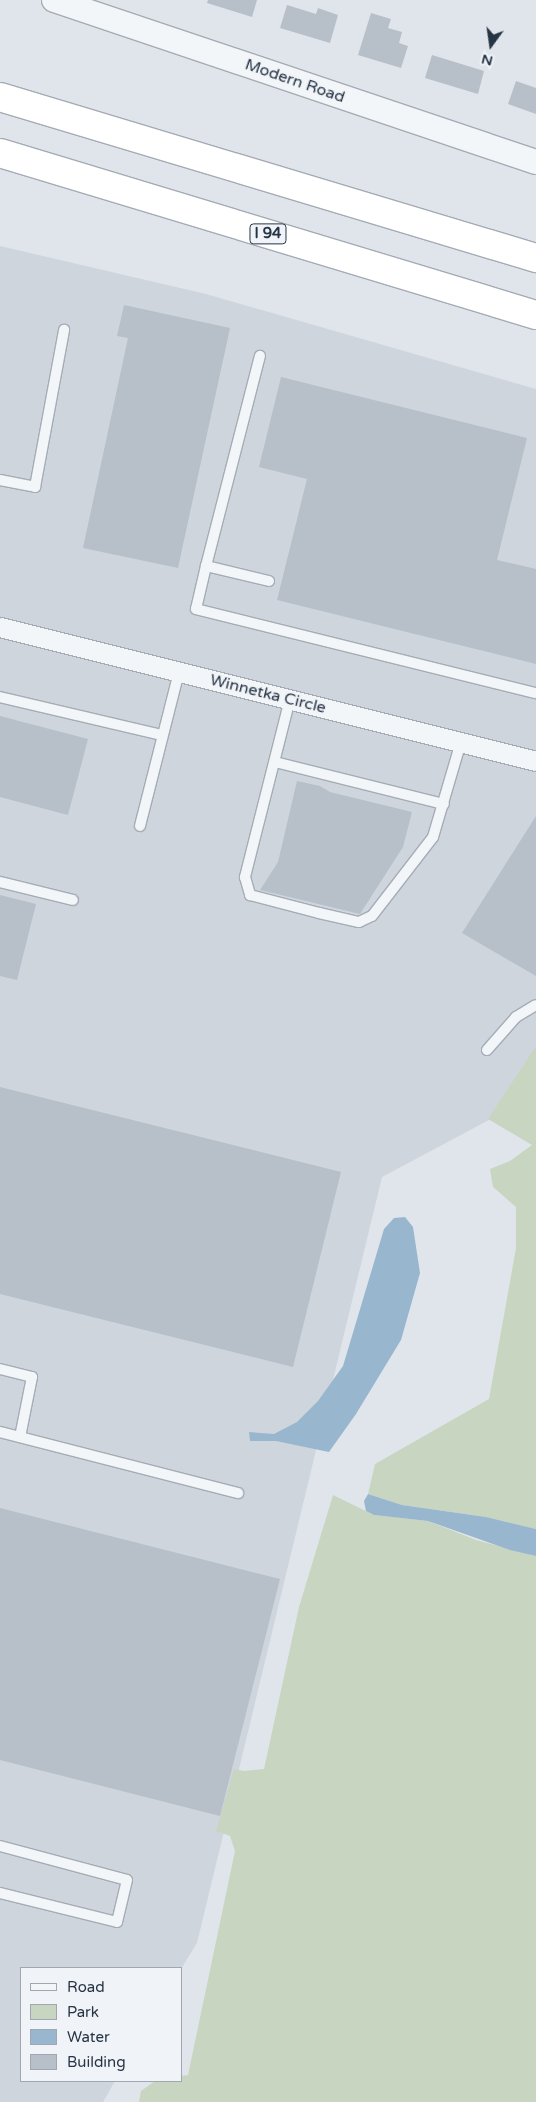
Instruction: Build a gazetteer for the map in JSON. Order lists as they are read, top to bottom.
{
  "streets": {
    "highway": ["I 94"],
    "street": ["Modern Road", "Winnetka Circle"]
  },
  "legend": [
    "Road",
    "Park",
    "Water",
    "Building"
  ],
  "north": "bottom"
}
